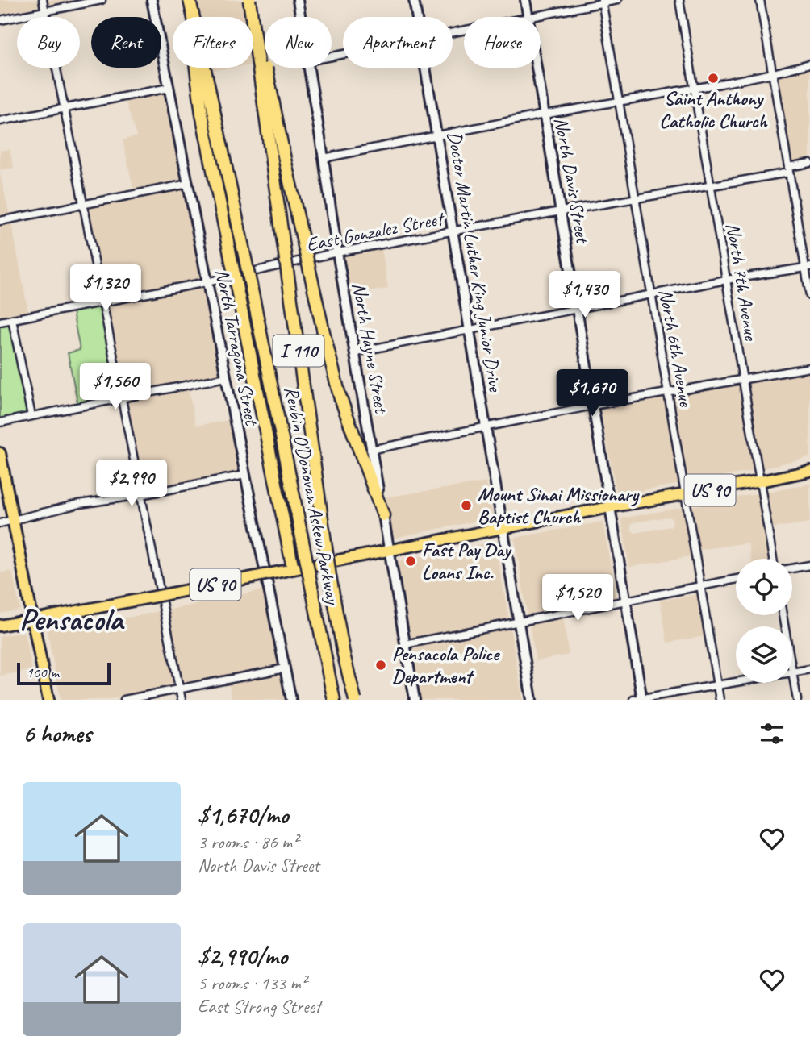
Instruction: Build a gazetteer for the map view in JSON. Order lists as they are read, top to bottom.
{
  "streets": {
    "highway": ["I 110", "Reubin O'Donovan Askew Parkway"],
    "main road": ["US 90"],
    "street": [
      "North Davis Street",
      "East Gonzalez Street",
      "Doctor Martin Luther King Junior Drive",
      "North 7th Avenue",
      "North Tarragona Street",
      "North Hayne Street",
      "North 6th Avenue"
    ]
  },
  "crossings": [
    ["North Davis Street", "East Gonzalez Street"],
    ["North Davis Street", "US 90"],
    ["East Gonzalez Street", "Doctor Martin Luther King Junior Drive"],
    ["East Gonzalez Street", "North 7th Avenue"],
    ["East Gonzalez Street", "North Tarragona Street"],
    ["East Gonzalez Street", "North Hayne Street"],
    ["East Gonzalez Street", "North 6th Avenue"],
    ["Doctor Martin Luther King Junior Drive", "US 90"],
    ["North 7th Avenue", "US 90"],
    ["North Hayne Street", "US 90"],
    ["North 6th Avenue", "US 90"]
  ],
  "districts": ["Pensacola"],
  "places": [
    "Saint Anthony Catholic Church",
    "Mount Sinai Missionary Baptist Church",
    "Fast Pay Day Loans Inc.",
    "Pensacola Police Department"
  ],
  "scale_bar": "100 m",
  "page": {
    "chip": [
      "Buy",
      "Rent",
      "Filters",
      "New",
      "Apartment",
      "House"
    ],
    "price": [
      "$1,320",
      "$1,430",
      "$1,560",
      "$1,670",
      "$2,990",
      "$1,520"
    ],
    "scale": "100 m",
    "heading": "6 homes",
    "list": [
      {
        "name": "$1,670/mo",
        "note": "3 rooms · 86 m² · North Davis Street"
      },
      {
        "name": "$2,990/mo",
        "note": "5 rooms · 133 m² · East Strong Street"
      }
    ]
  }
}
